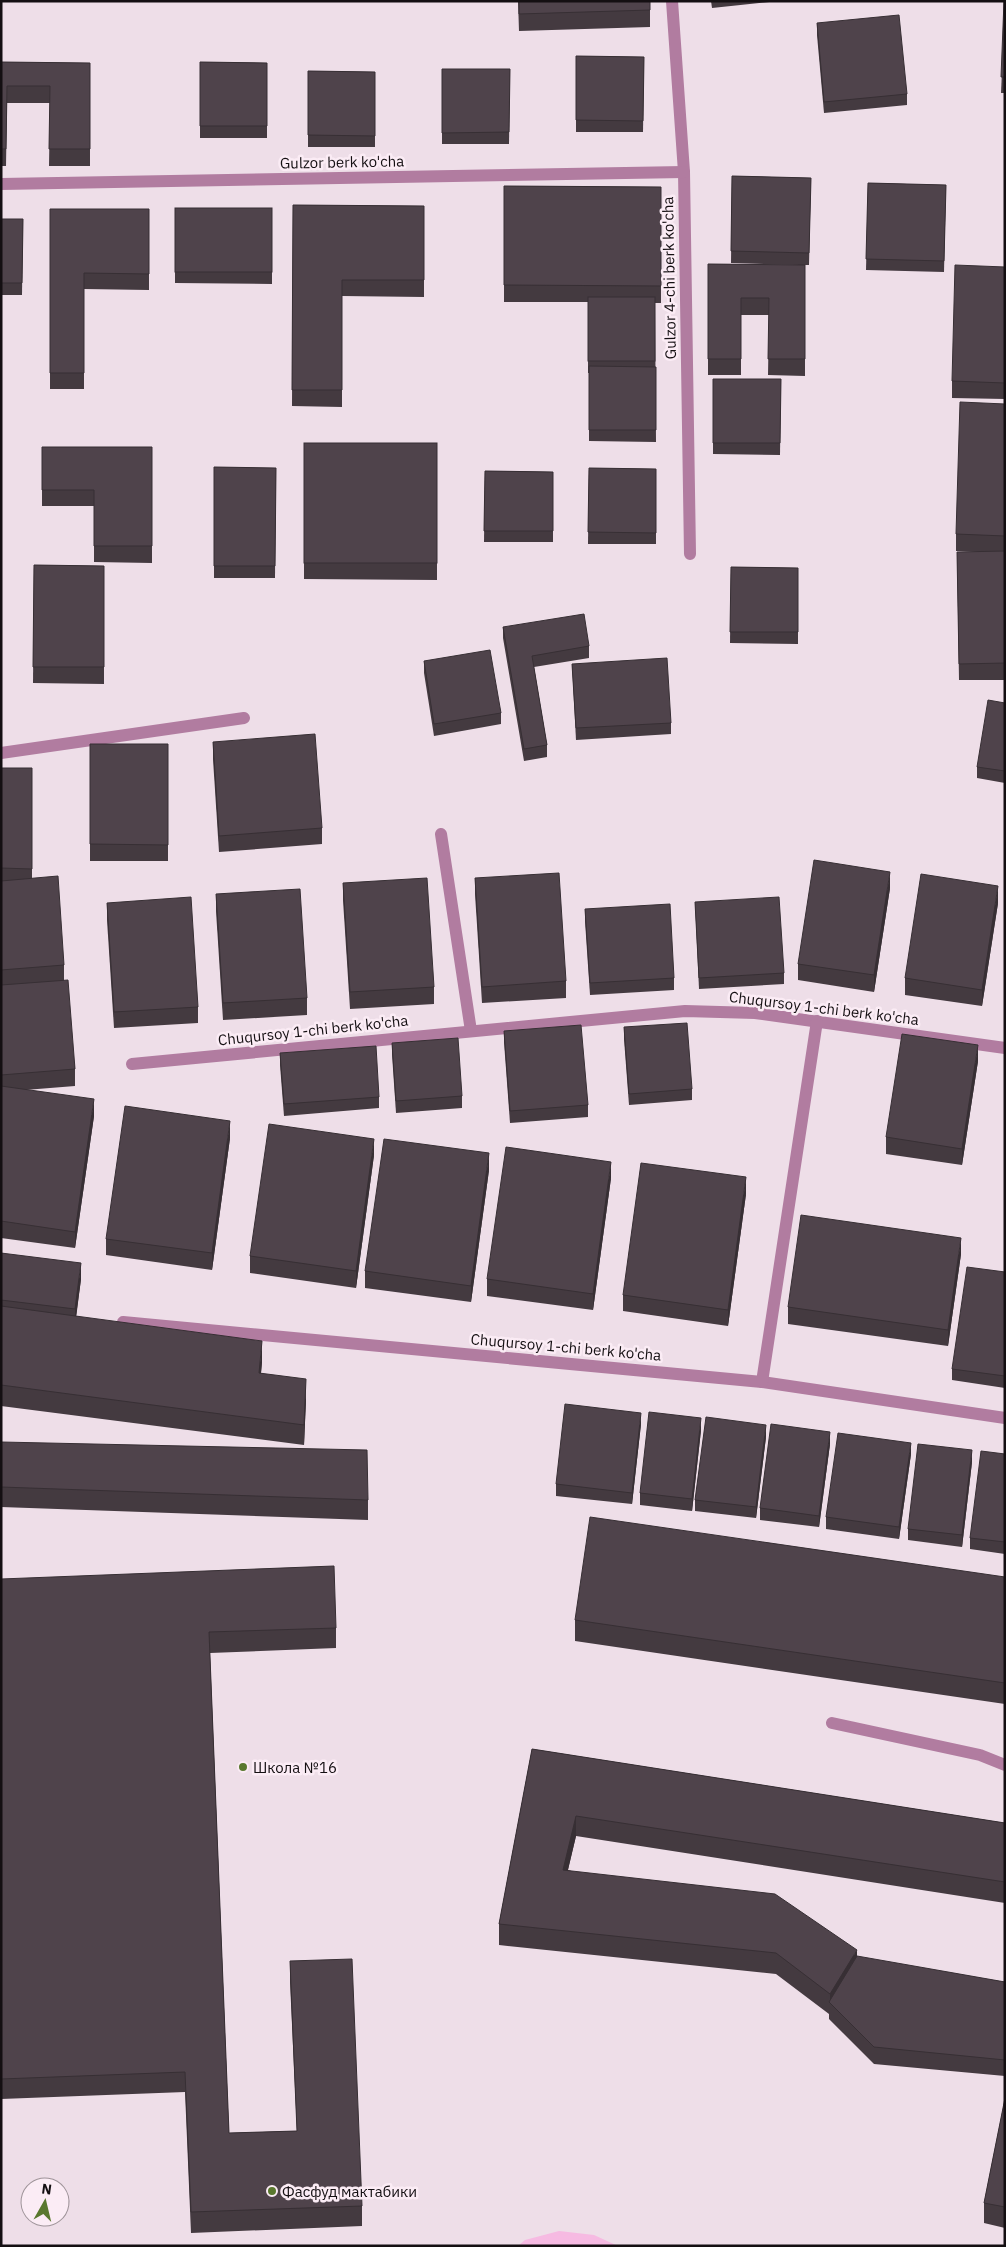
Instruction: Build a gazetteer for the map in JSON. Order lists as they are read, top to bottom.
{
  "streets": {
    "street": ["Gulzor berk ko'cha", "Gulzor 4-chi berk ko'cha", "Chuqursoy 1-chi berk ko'cha"]
  },
  "crossings": [
    ["Gulzor berk ko'cha", "Gulzor 4-chi berk ko'cha"]
  ],
  "places": ["Школа №16", "Фасфуд мактабики"],
  "north": "top"
}
